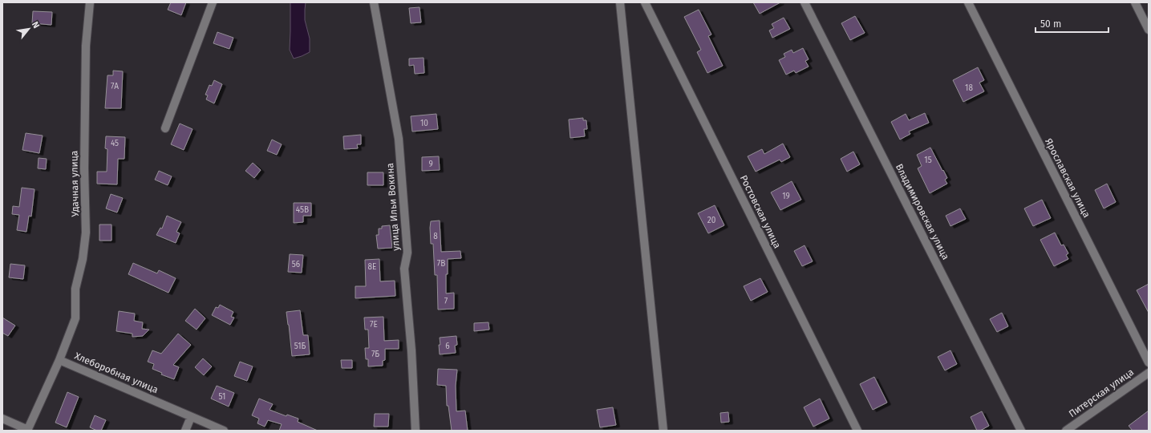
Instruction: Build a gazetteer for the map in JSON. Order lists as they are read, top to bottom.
{
  "streets": {
    "street": [
      "Ярославская улица",
      "Удачная улица",
      "улица Ильи Вокина",
      "Ростовская улица",
      "Владимировская улица",
      "Хлеборобная улица",
      "Питерская улица"
    ]
  },
  "crossings": [
    ["Удачная улица", "Хлеборобная улица"]
  ],
  "house_numbers": [
    "7А",
    "18",
    "10",
    "45",
    "15",
    "9",
    "19",
    "45В",
    "20",
    "8",
    "7В",
    "56",
    "8Е",
    "7",
    "7Е",
    "51Б",
    "6",
    "7Б",
    "51"
  ],
  "scale_bar": "50 m",
  "north": "top right"
}
